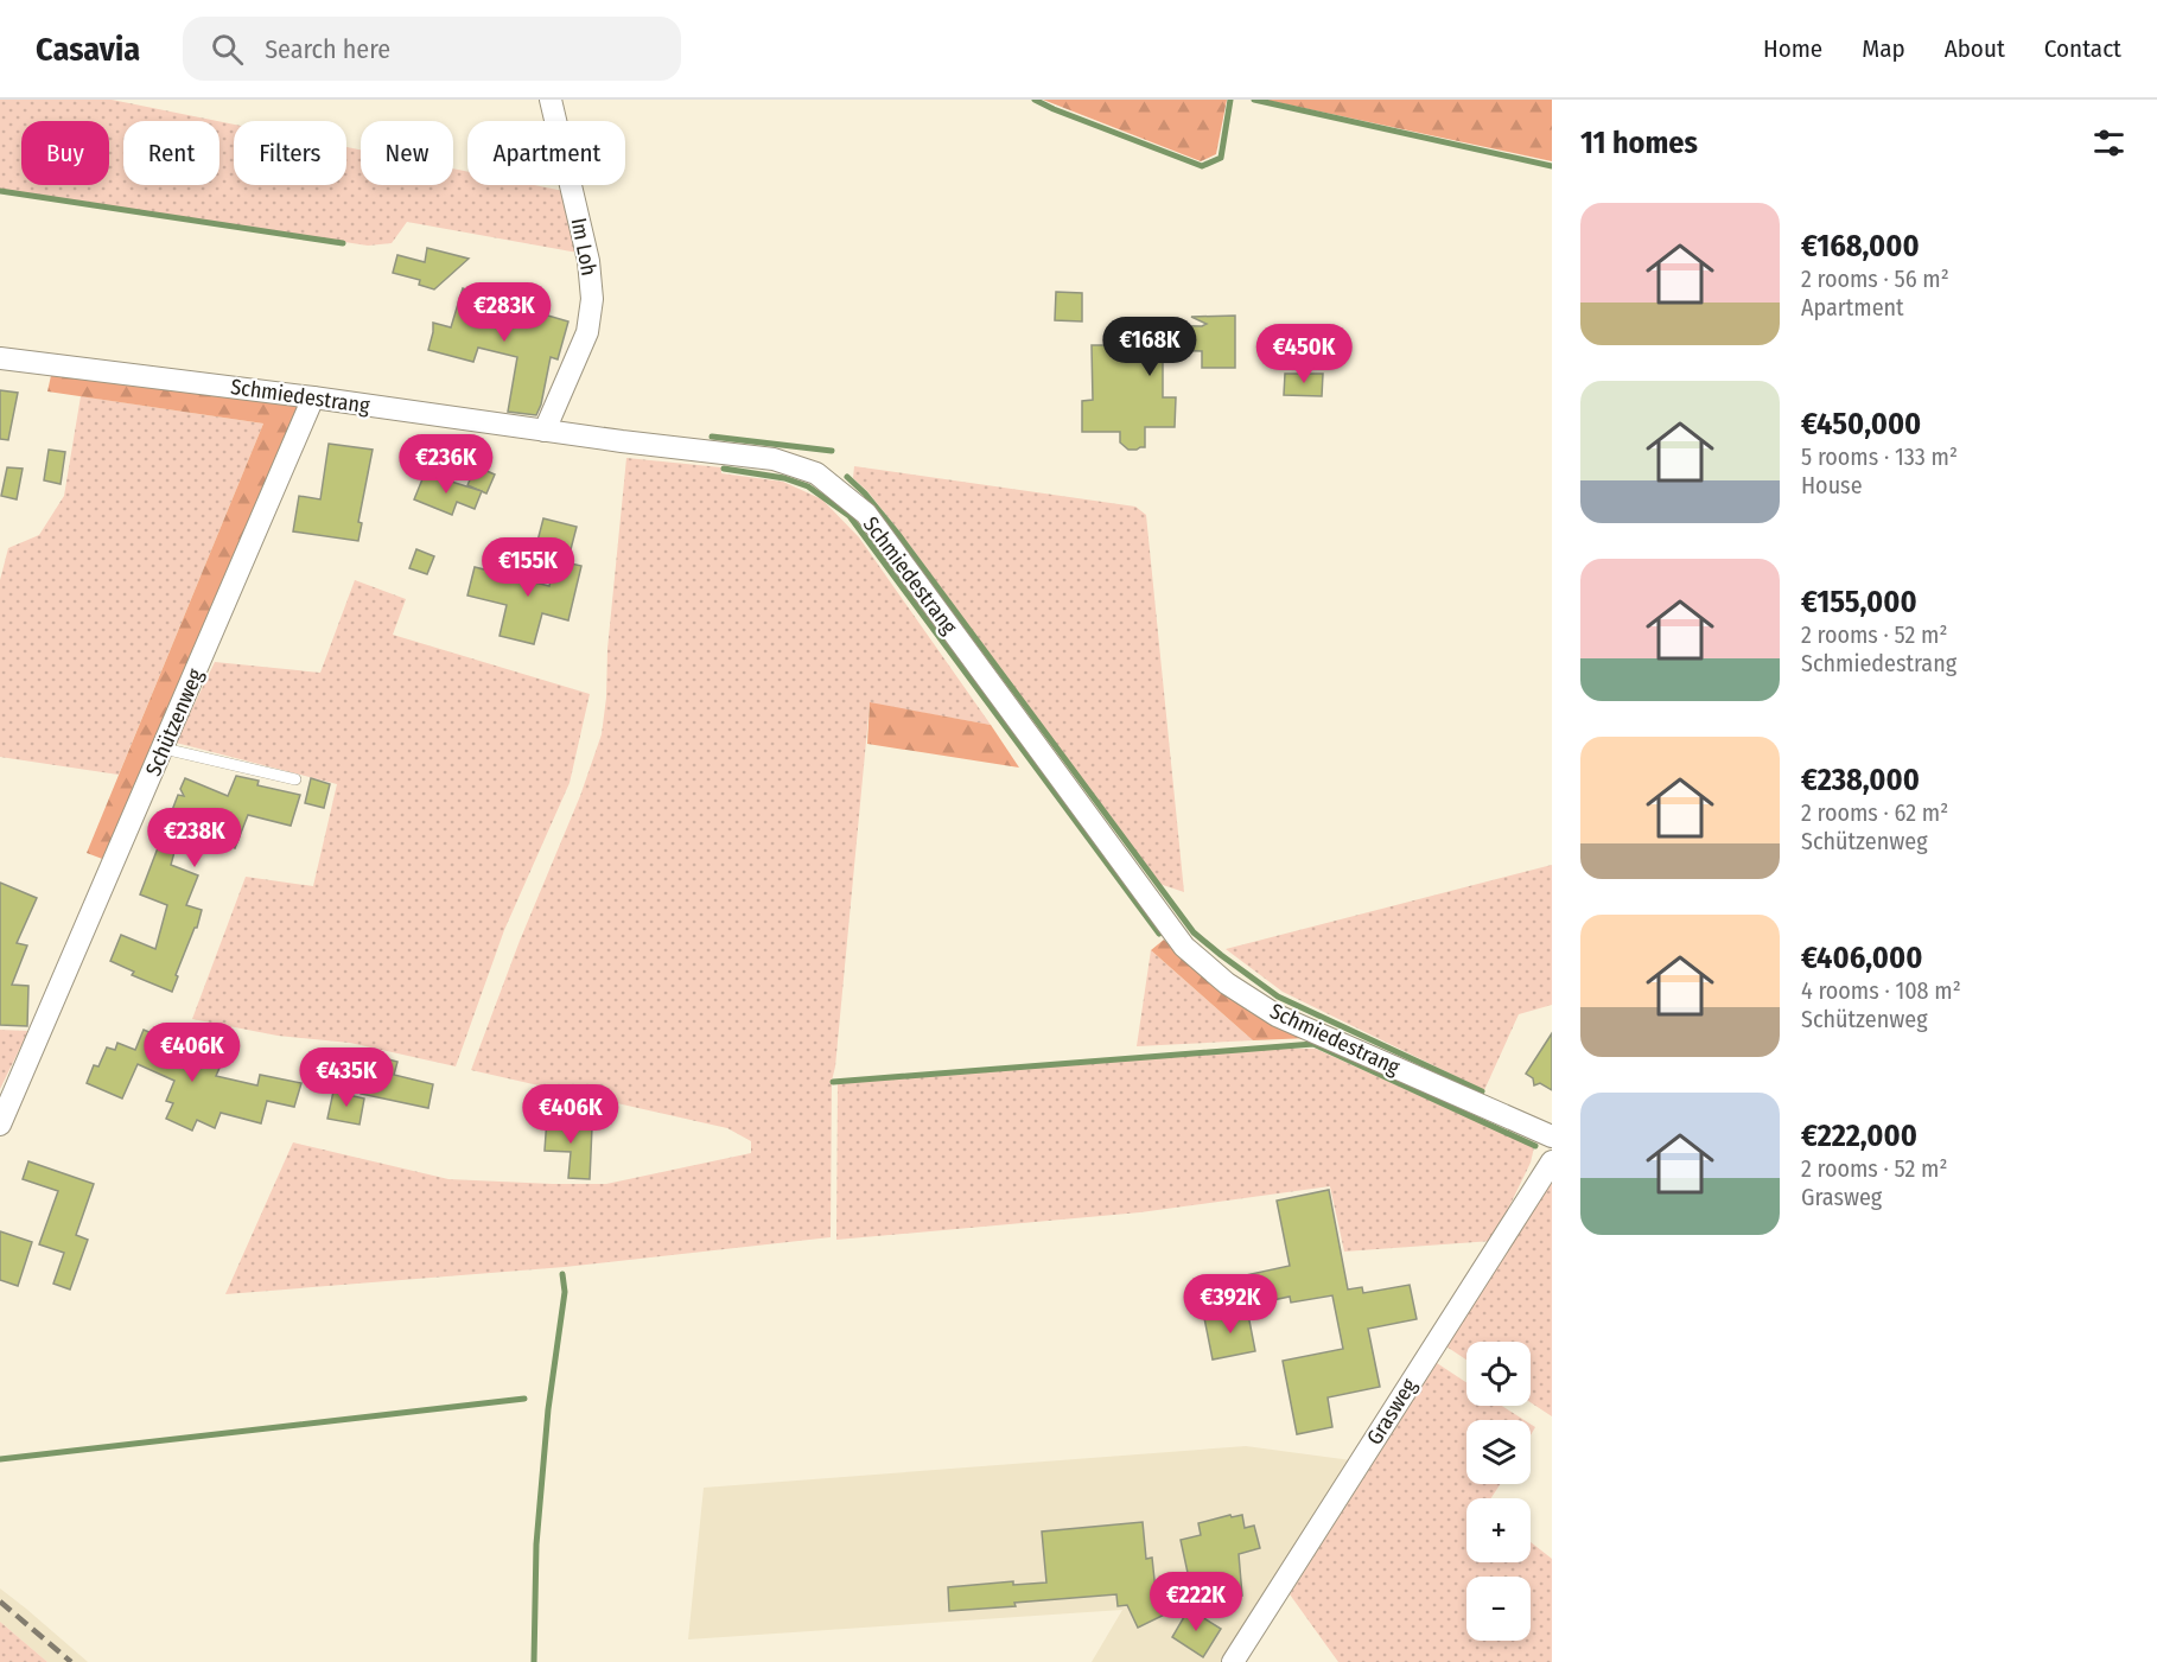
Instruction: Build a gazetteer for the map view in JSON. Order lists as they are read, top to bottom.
{
  "streets": {
    "street": [
      "Im Loh",
      "Schmiedestrang",
      "Schützenweg",
      "Grasweg"
    ]
  },
  "crossings": [
    ["Im Loh", "Schmiedestrang"],
    ["Schmiedestrang", "Schützenweg"]
  ],
  "page": {
    "header": "Casavia",
    "search": "Search here",
    "nav": [
      "Home",
      "Map",
      "About",
      "Contact"
    ],
    "heading": "11 homes",
    "chip": [
      "Buy",
      "Rent",
      "Filters",
      "New",
      "Apartment"
    ],
    "list": [
      {
        "name": "€168,000",
        "note": "2 rooms · 56 m² · Apartment"
      },
      {
        "name": "€450,000",
        "note": "5 rooms · 133 m² · House"
      },
      {
        "name": "€155,000",
        "note": "2 rooms · 52 m² · Schmiedestrang"
      },
      {
        "name": "€238,000",
        "note": "2 rooms · 62 m² · Schützenweg"
      },
      {
        "name": "€406,000",
        "note": "4 rooms · 108 m² · Schützenweg"
      },
      {
        "name": "€222,000",
        "note": "2 rooms · 52 m² · Grasweg"
      }
    ],
    "price": [
      "€283K",
      "€168K",
      "€450K",
      "€236K",
      "€155K",
      "€238K",
      "€406K",
      "€435K",
      "€406K",
      "€392K",
      "€222K"
    ],
    "map_buttons": ["+", "−"]
  }
}
